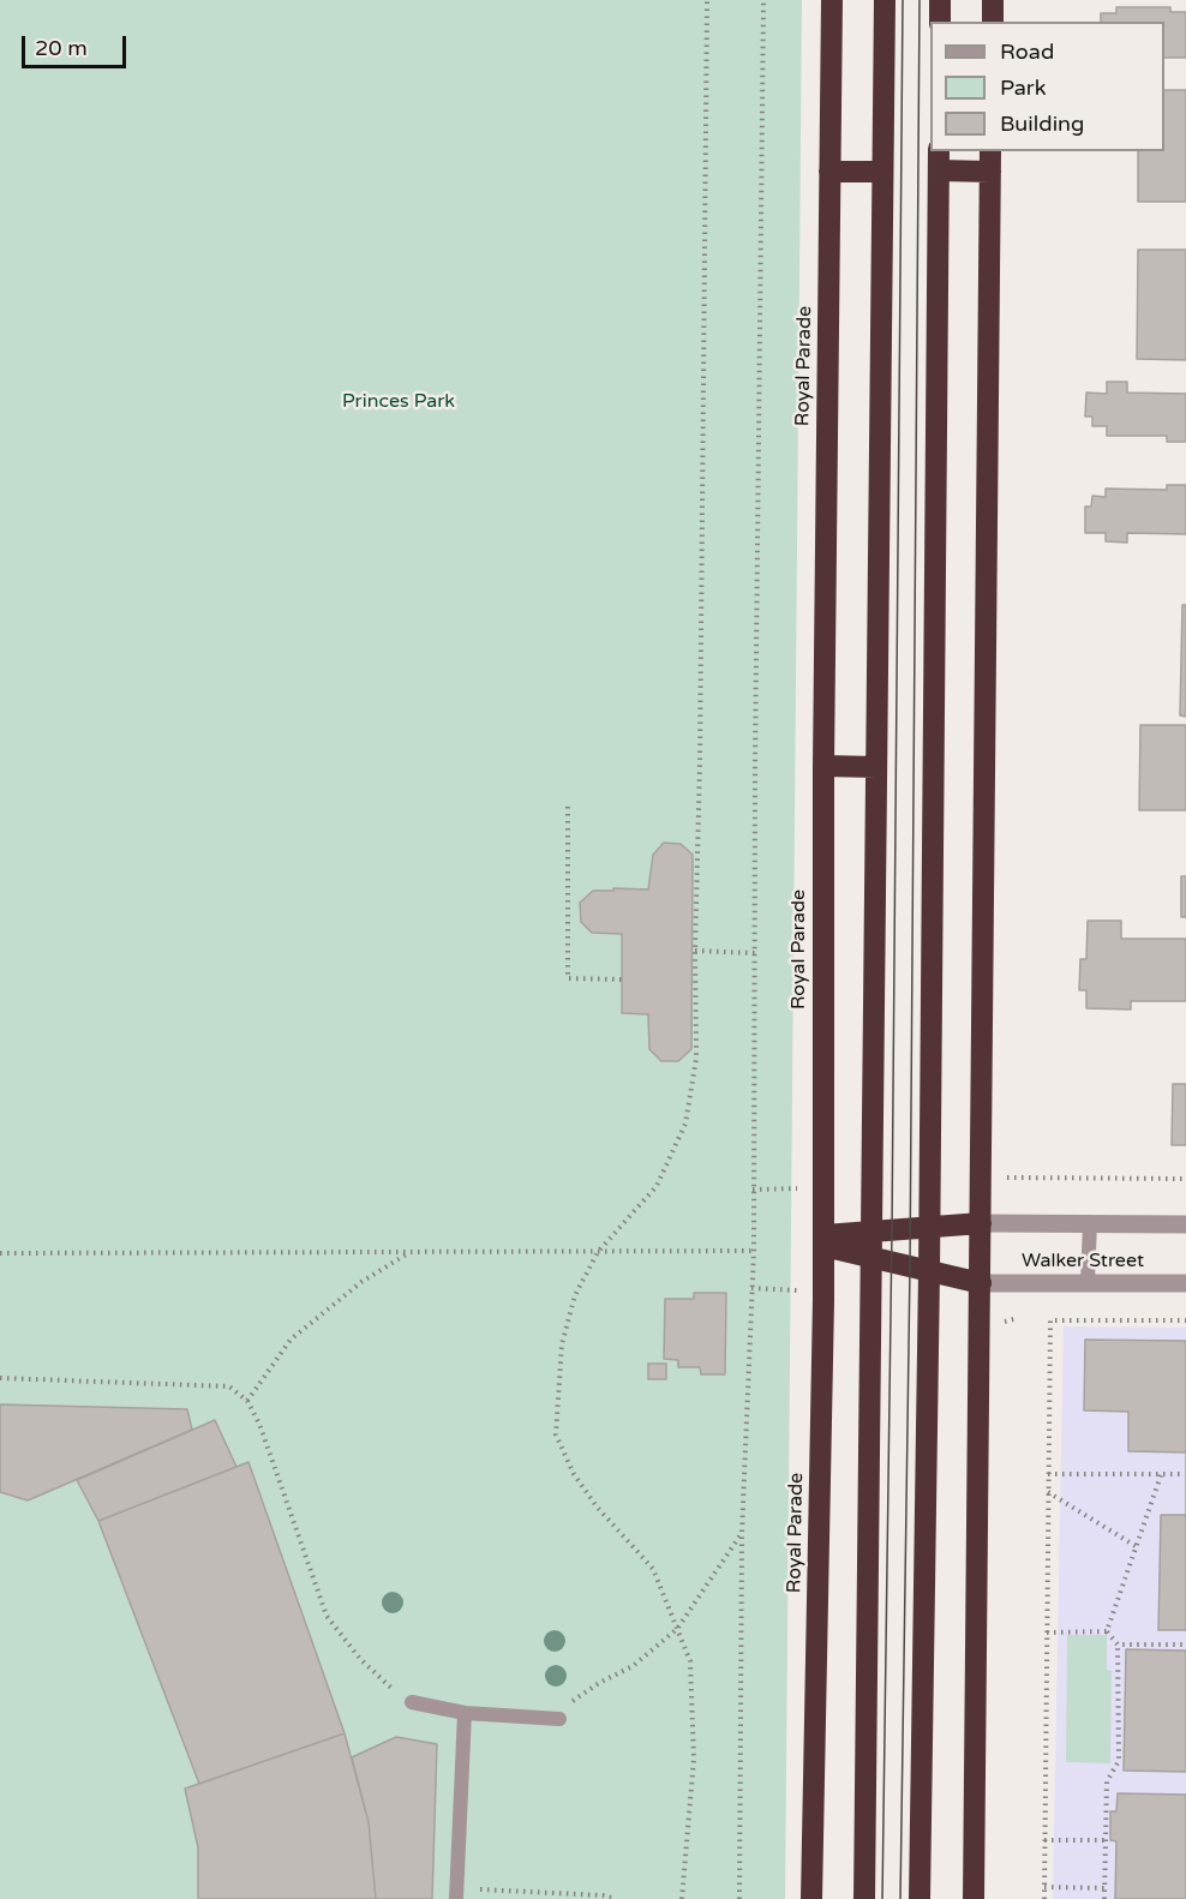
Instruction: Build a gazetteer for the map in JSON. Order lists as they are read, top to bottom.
{
  "streets": {
    "highway": ["Royal Parade"],
    "street": ["Walker Street"]
  },
  "parks": ["Princes Park"],
  "legend": ["Road", "Park", "Building"],
  "scale_bar": "20 m"
}
